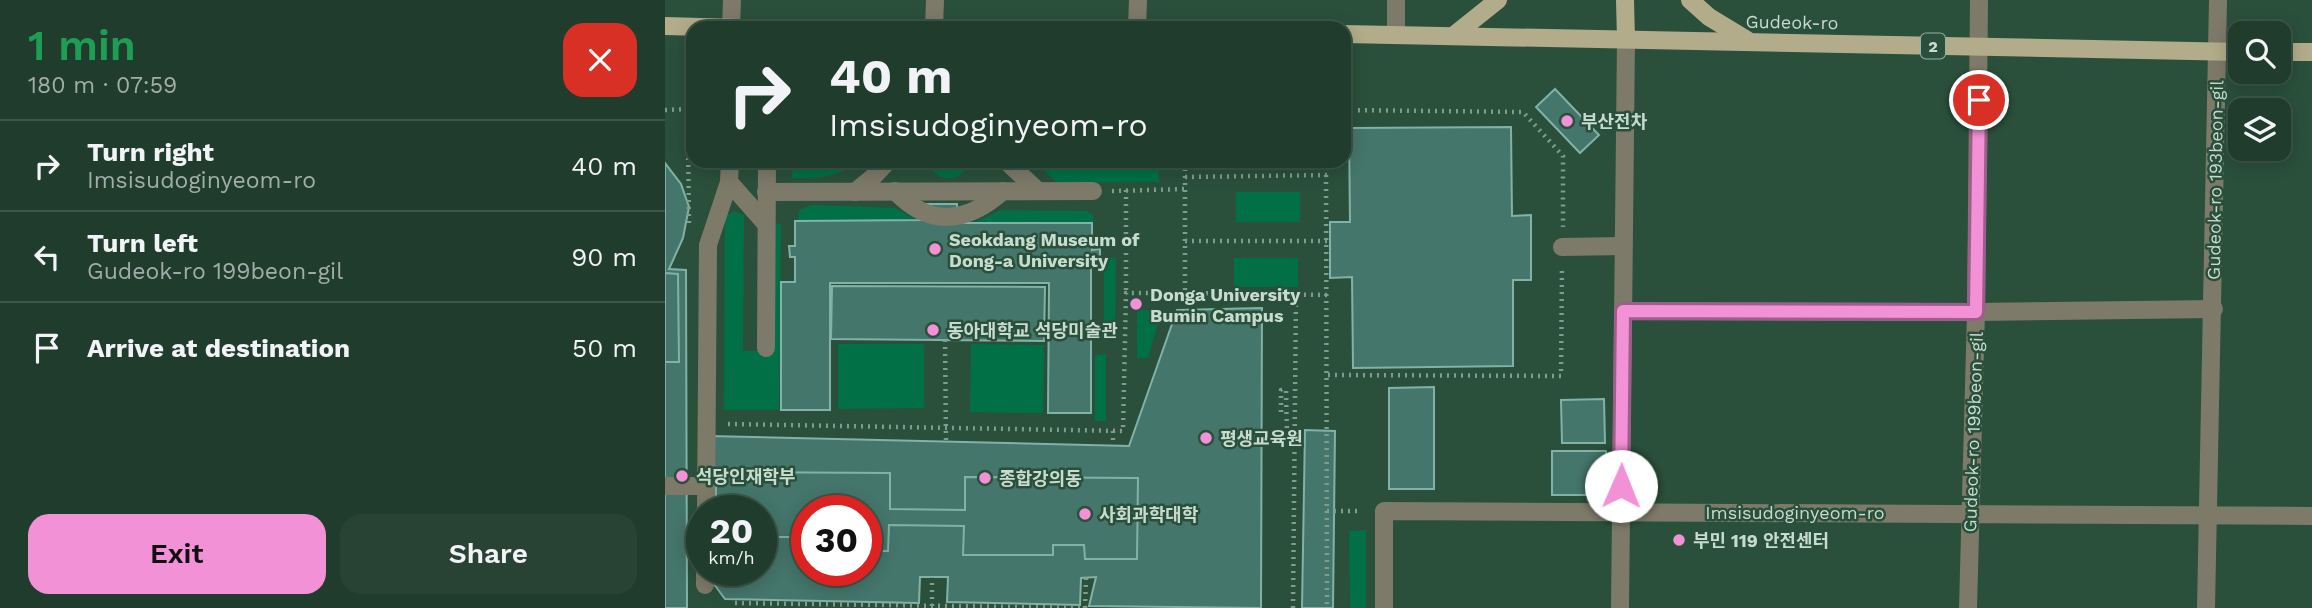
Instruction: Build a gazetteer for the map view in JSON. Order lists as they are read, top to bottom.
{
  "streets": {
    "main road": ["Gudeok-ro", "2"],
    "street": ["Gudeok-ro 193beon-gil", "Gudeok-ro 199beon-gil", "Imsisudoginyeom-ro"]
  },
  "crossings": [
    ["Gudeok-ro", "Gudeok-ro 193beon-gil"],
    ["Gudeok-ro", "Gudeok-ro 199beon-gil"],
    ["Gudeok-ro 199beon-gil", "Imsisudoginyeom-ro"]
  ],
  "places": [
    "부산전차",
    "Seokdang Museum of Dong-a University",
    "Donga University Bumin Campus",
    "동아대학교 석당미술관",
    "평생교육원",
    "석당인재학부",
    "종합강의동",
    "사회과학대학",
    "부민 119 안전센터"
  ],
  "page": {
    "heading": ["1 min", "180 m · 07:59"],
    "turn": ["40 m", "Imsisudoginyeom-ro"],
    "list": [
      {
        "name": "Turn right",
        "note": "Imsisudoginyeom-ro",
        "value": "40 m"
      },
      {
        "name": "Turn left",
        "note": "Gudeok-ro 199beon-gil",
        "value": "90 m"
      },
      {
        "name": "Arrive at destination",
        "value": "50 m"
      }
    ],
    "speed": "20 km/h",
    "limit": "30",
    "buttons": ["Exit", "Share"]
  }
}
